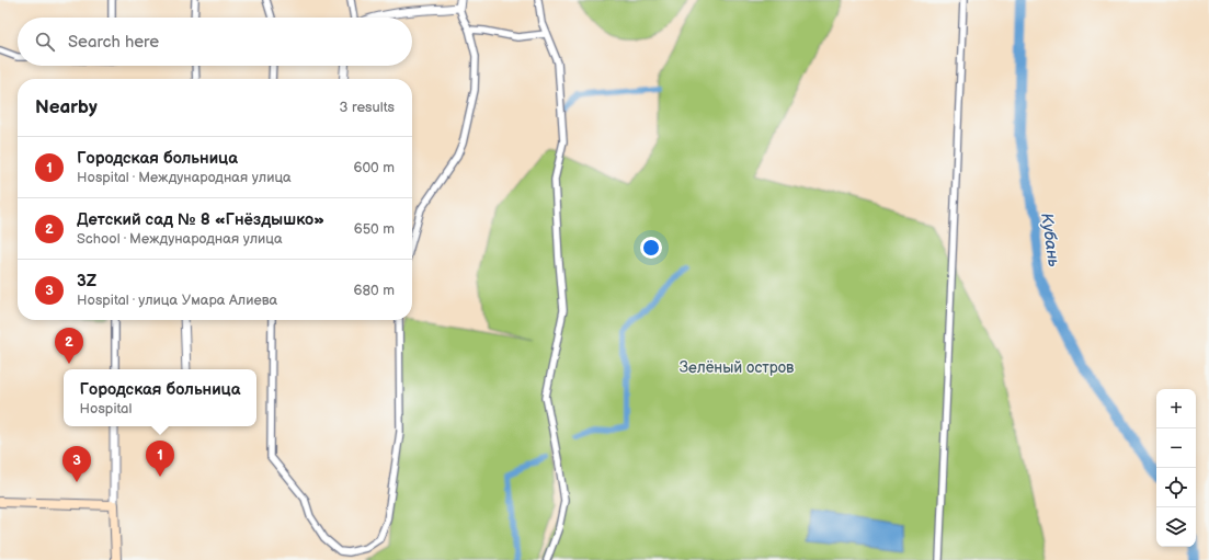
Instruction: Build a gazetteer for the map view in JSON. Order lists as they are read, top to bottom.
{
  "water": ["Кубань"],
  "parks": ["Зелёный остров"],
  "page": {
    "search": "Search here",
    "heading": ["Nearby", "3 results"],
    "list": [
      {
        "mark": "1",
        "name": "Городская больница",
        "note": "Hospital · Международная улица",
        "value": "600 m"
      },
      {
        "mark": "2",
        "name": "Детский сад № 8 «Гнёздышко»",
        "note": "School · Международная улица",
        "value": "650 m"
      },
      {
        "mark": "3",
        "name": "3Z",
        "note": "Hospital · улица Умара Алиева",
        "value": "680 m"
      }
    ],
    "pins": ["2", "1", "3"],
    "popup": ["Городская больница", "Hospital"],
    "map_buttons": ["+", "−"]
  }
}
